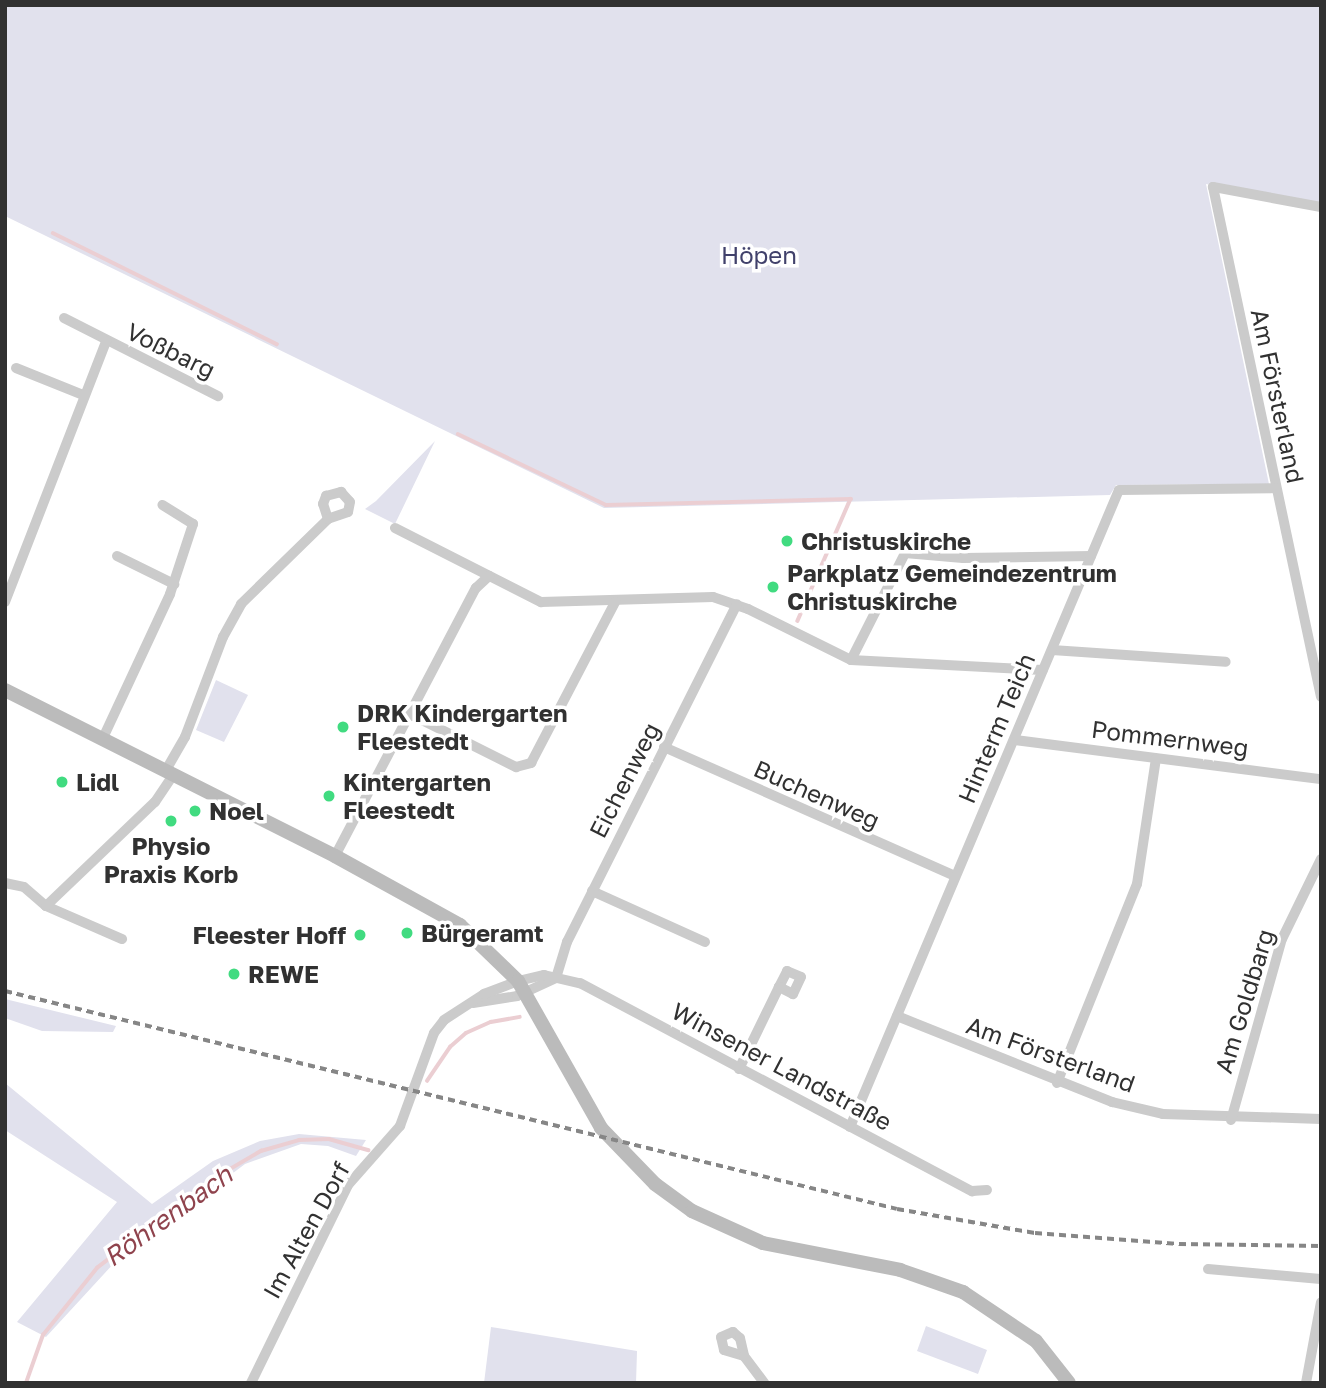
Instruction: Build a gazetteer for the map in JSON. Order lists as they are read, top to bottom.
{
  "streets": {
    "street": [
      "Voßbarg",
      "Am Försterland",
      "Hinterm Teich",
      "Pommernweg",
      "Eichenweg",
      "Buchenweg",
      "Am Goldbarg",
      "Winsener Landstraße",
      "Im Alten Dorf"
    ]
  },
  "crossings": [
    ["Am Försterland", "Hinterm Teich"],
    ["Am Försterland", "Am Goldbarg"],
    ["Hinterm Teich", "Pommernweg"],
    ["Hinterm Teich", "Buchenweg"],
    ["Hinterm Teich", "Winsener Landstraße"],
    ["Eichenweg", "Buchenweg"],
    ["Eichenweg", "Winsener Landstraße"],
    ["Winsener Landstraße", "Im Alten Dorf"]
  ],
  "water": ["Röhrenbach"],
  "parks": ["Höpen"],
  "places": [
    "Christuskirche",
    "Parkplatz Gemeindezentrum Christuskirche",
    "DRK Kindergarten Fleestedt",
    "Lidl",
    "Kintergarten Fleestedt",
    "Noel",
    "Physio Praxis Korb",
    "Bürgeramt",
    "Fleester Hoff",
    "REWE"
  ]
}
